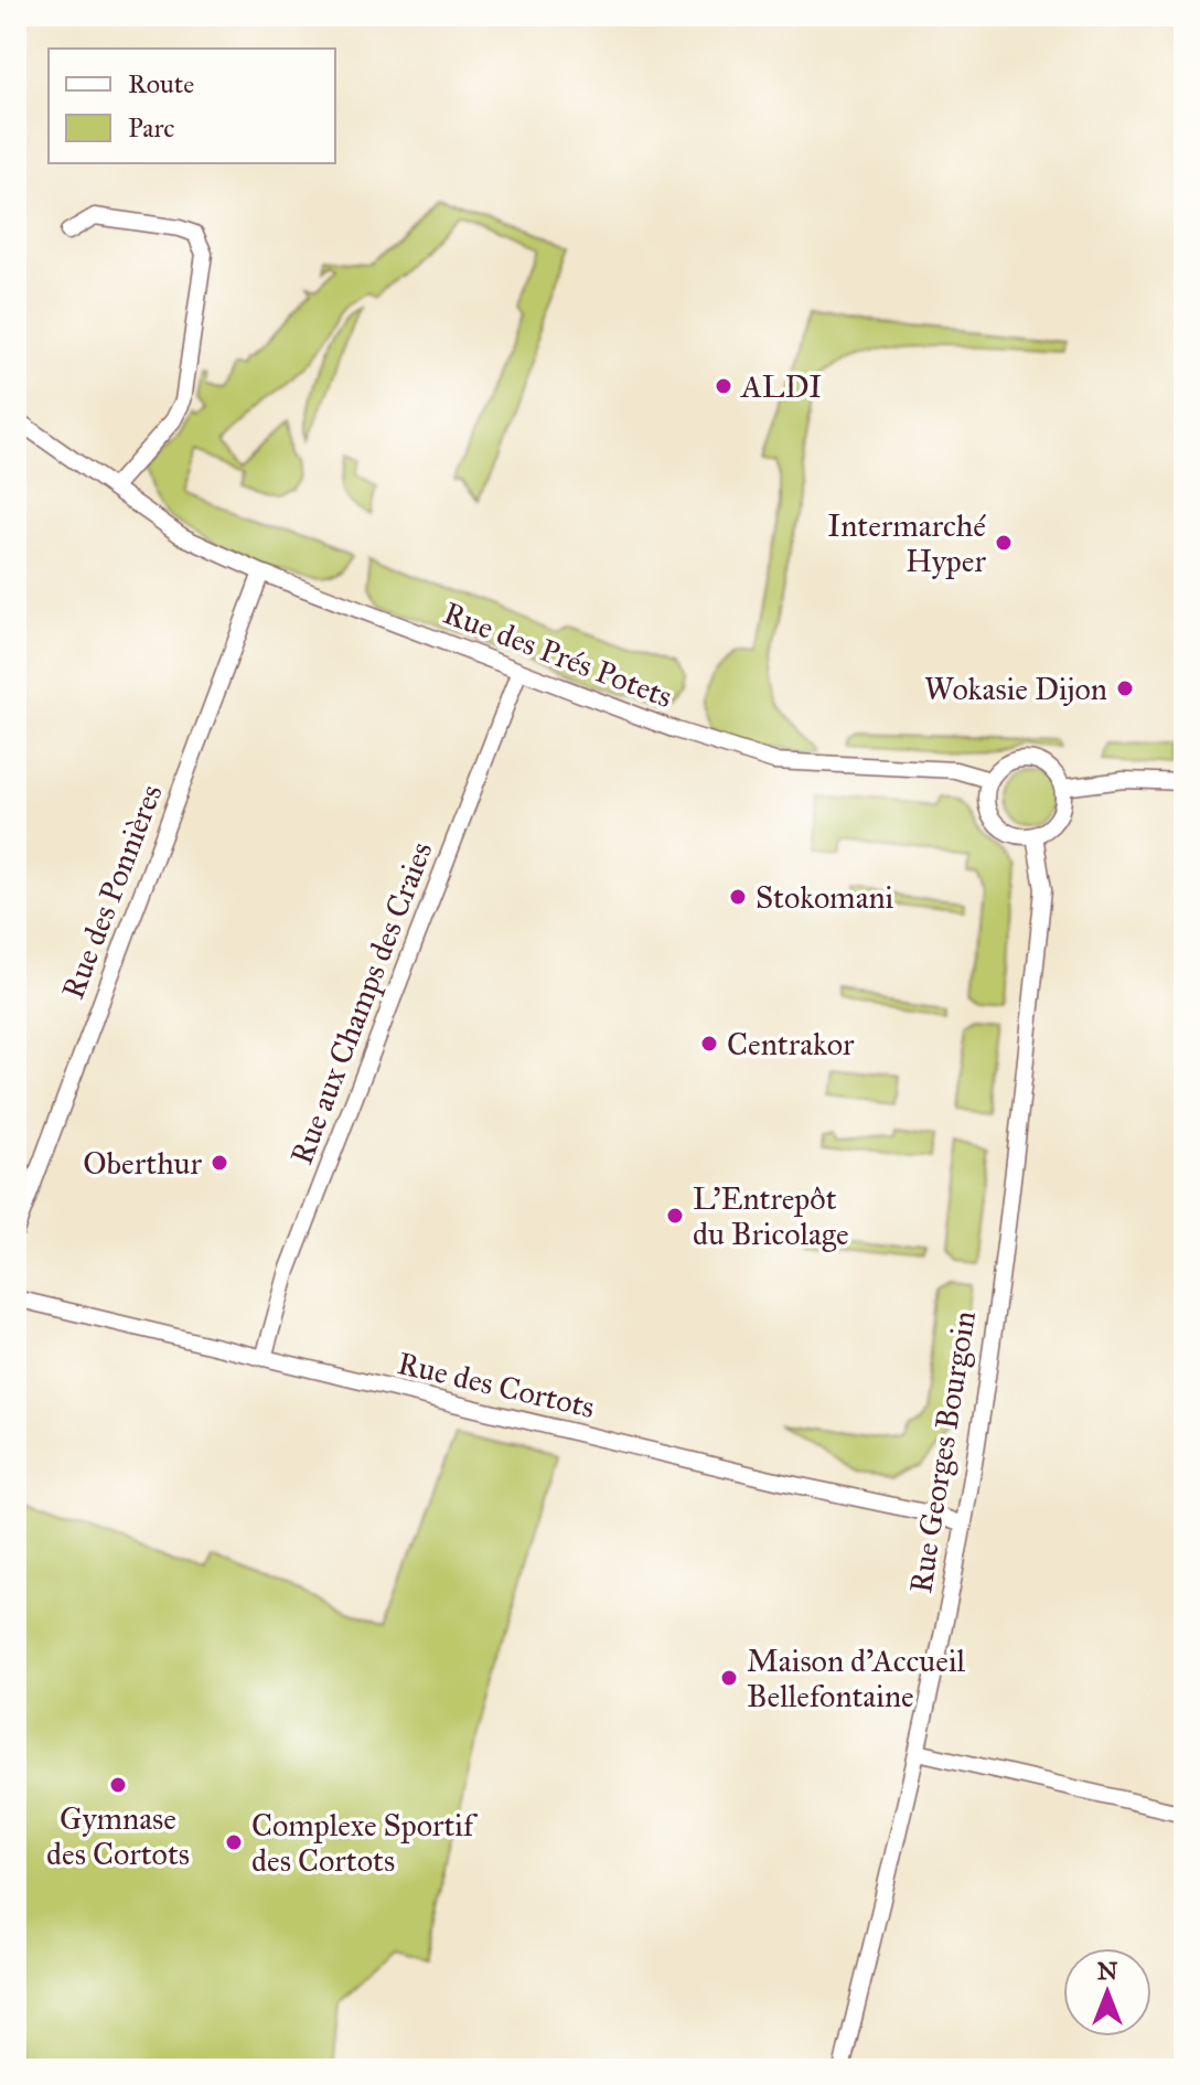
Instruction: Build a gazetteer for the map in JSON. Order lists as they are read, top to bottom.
{
  "streets": {
    "street": [
      "Rue des Prés Potets",
      "Rue des Ponnières",
      "Rue aux Champs des Craies",
      "Rue des Cortots",
      "Rue Georges Bourgoin"
    ]
  },
  "crossings": [
    ["Rue des Prés Potets", "Rue des Ponnières"],
    ["Rue des Prés Potets", "Rue aux Champs des Craies"],
    ["Rue des Prés Potets", "Rue Georges Bourgoin"],
    ["Rue aux Champs des Craies", "Rue des Cortots"],
    ["Rue des Cortots", "Rue Georges Bourgoin"]
  ],
  "places": [
    "ALDI",
    "Intermarché Hyper",
    "Wokasie Dijon",
    "Stokomani",
    "Centrakor",
    "Oberthur",
    "L'Entrepôt du Bricolage",
    "Maison d'Accueil Bellefontaine",
    "Gymnase des Cortots",
    "Complexe Sportif des Cortots"
  ],
  "legend": ["Route", "Parc"],
  "north": "top"
}
